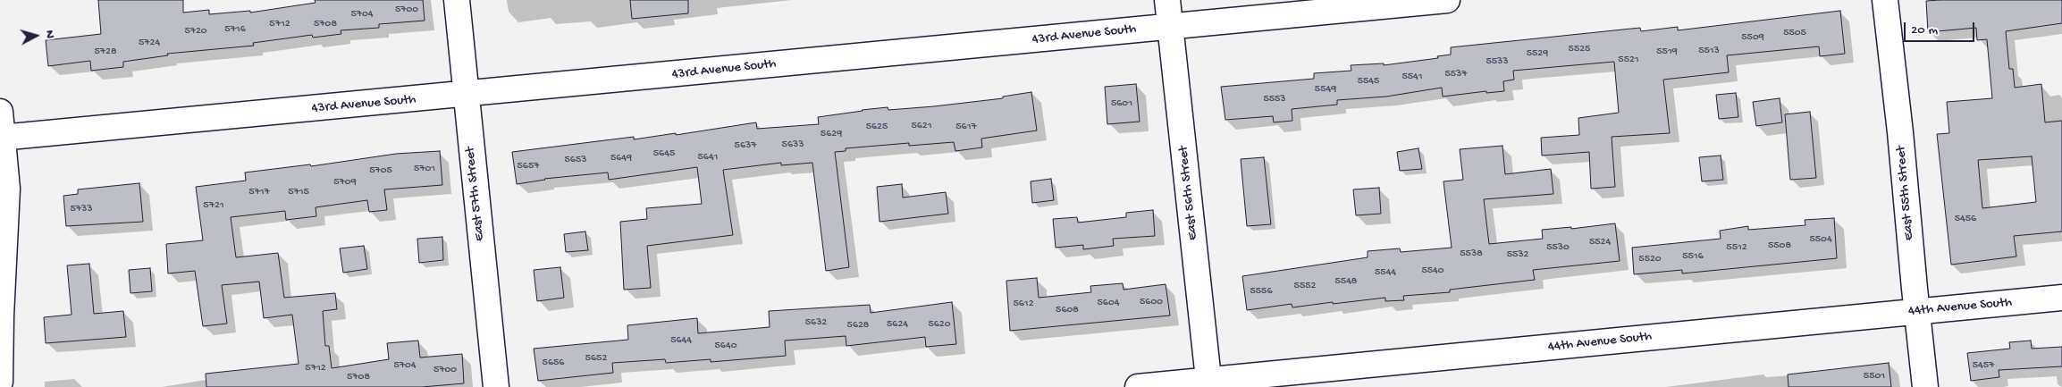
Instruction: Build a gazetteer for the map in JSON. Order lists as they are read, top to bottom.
{
  "streets": {
    "street": [
      "43rd Avenue South",
      "East 56th Street",
      "East 55th Street",
      "East 57th Street",
      "44th Avenue South"
    ]
  },
  "crossings": [
    ["43rd Avenue South", "East 56th Street"],
    ["43rd Avenue South", "East 57th Street"],
    ["East 56th Street", "44th Avenue South"],
    ["East 55th Street", "44th Avenue South"]
  ],
  "house_numbers": [
    "5700",
    "5704",
    "5712",
    "5708",
    "5716",
    "5720",
    "5505",
    "5509",
    "5724",
    "5525",
    "5513",
    "5728",
    "5519",
    "5529",
    "5521",
    "5533",
    "5537",
    "5541",
    "5545",
    "5549",
    "5553",
    "5601",
    "5621",
    "5625",
    "5617",
    "5629",
    "5633",
    "5637",
    "5645",
    "5641",
    "5649",
    "5653",
    "5657",
    "5701",
    "5705",
    "5709",
    "5717",
    "5715",
    "5721",
    "5733",
    "5456",
    "5504",
    "5524",
    "5508",
    "5530",
    "5512",
    "5538",
    "5532",
    "5516",
    "5520",
    "5540",
    "5544",
    "5548",
    "5552",
    "5556",
    "5600",
    "5604",
    "5612",
    "5608",
    "5632",
    "5624",
    "5620",
    "5628",
    "5644",
    "5640",
    "5652",
    "5656",
    "5704",
    "5457",
    "5712",
    "5700",
    "5501",
    "5708"
  ],
  "scale_bar": "20 m",
  "north": "right"
}
